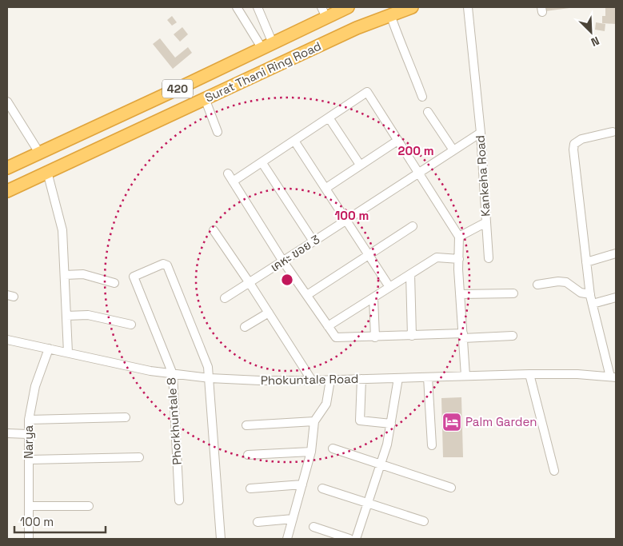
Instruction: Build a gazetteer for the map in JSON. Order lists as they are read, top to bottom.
{
  "streets": {
    "highway": ["Surat Thani Ring Road", "420"],
    "street": [
      "Kankeha Road",
      "เคหะ ขอย 3",
      "Phokuntale Road",
      "Phorkhuntale 8",
      "Narya"
    ]
  },
  "crossings": [
    ["Kankeha Road", "เคหะ ขอย 3"],
    ["Phokuntale Road", "Phorkhuntale 8"],
    ["Phokuntale Road", "Narya"]
  ],
  "places": {
    "hotel": ["Palm Garden"]
  },
  "scale_bar": "100 m",
  "north": "bottom right",
  "rings": ["200 m", "100 m"]
}
